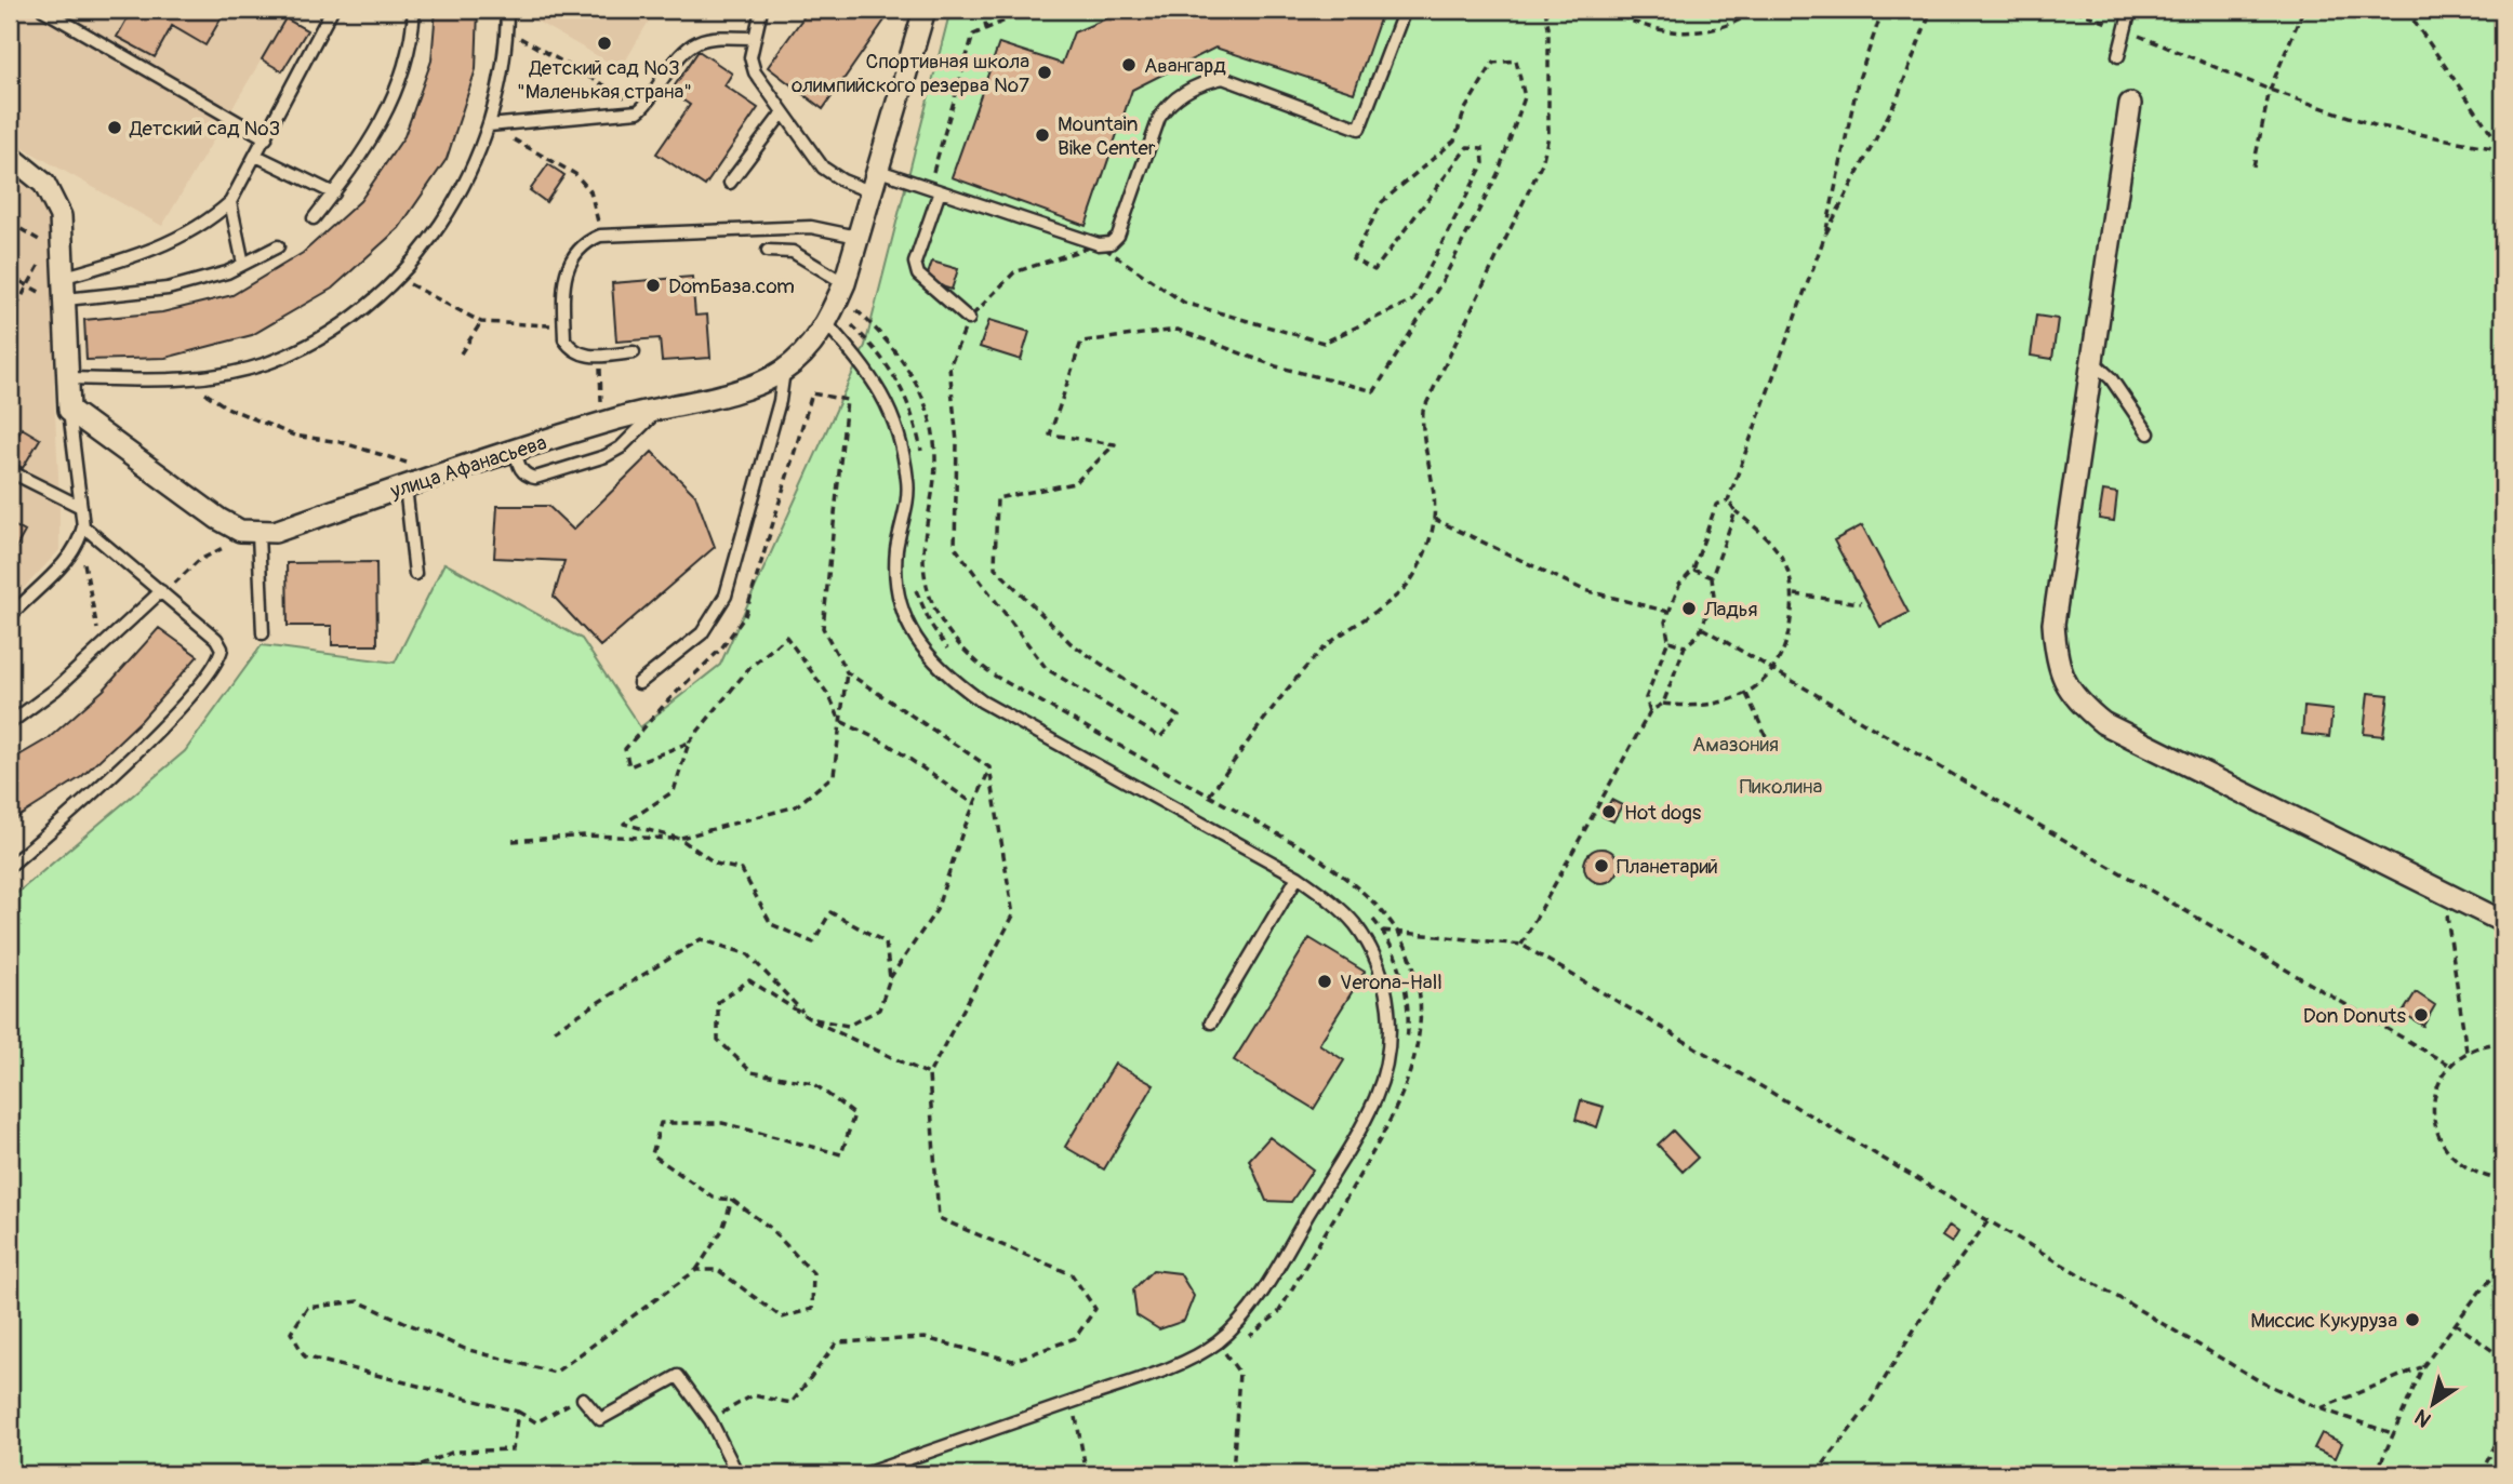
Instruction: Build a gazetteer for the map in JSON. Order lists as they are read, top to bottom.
{
  "streets": {
    "street": ["улица Афанасьева"]
  },
  "parks": ["Амазония", "Пиколина"],
  "places": [
    "Детский сад №3 \"Маленькая страна\"",
    "Авангард",
    "Спортивная школа олимпийского резерва №7",
    "Детский сад №3",
    "Mountain Bike Center",
    "DomБаза.com",
    "Ладья",
    "Hot dogs",
    "Планетарий",
    "Verona-Hall",
    "Don Donuts",
    "Миссис Кукуруза"
  ],
  "north": "bottom left"
}
